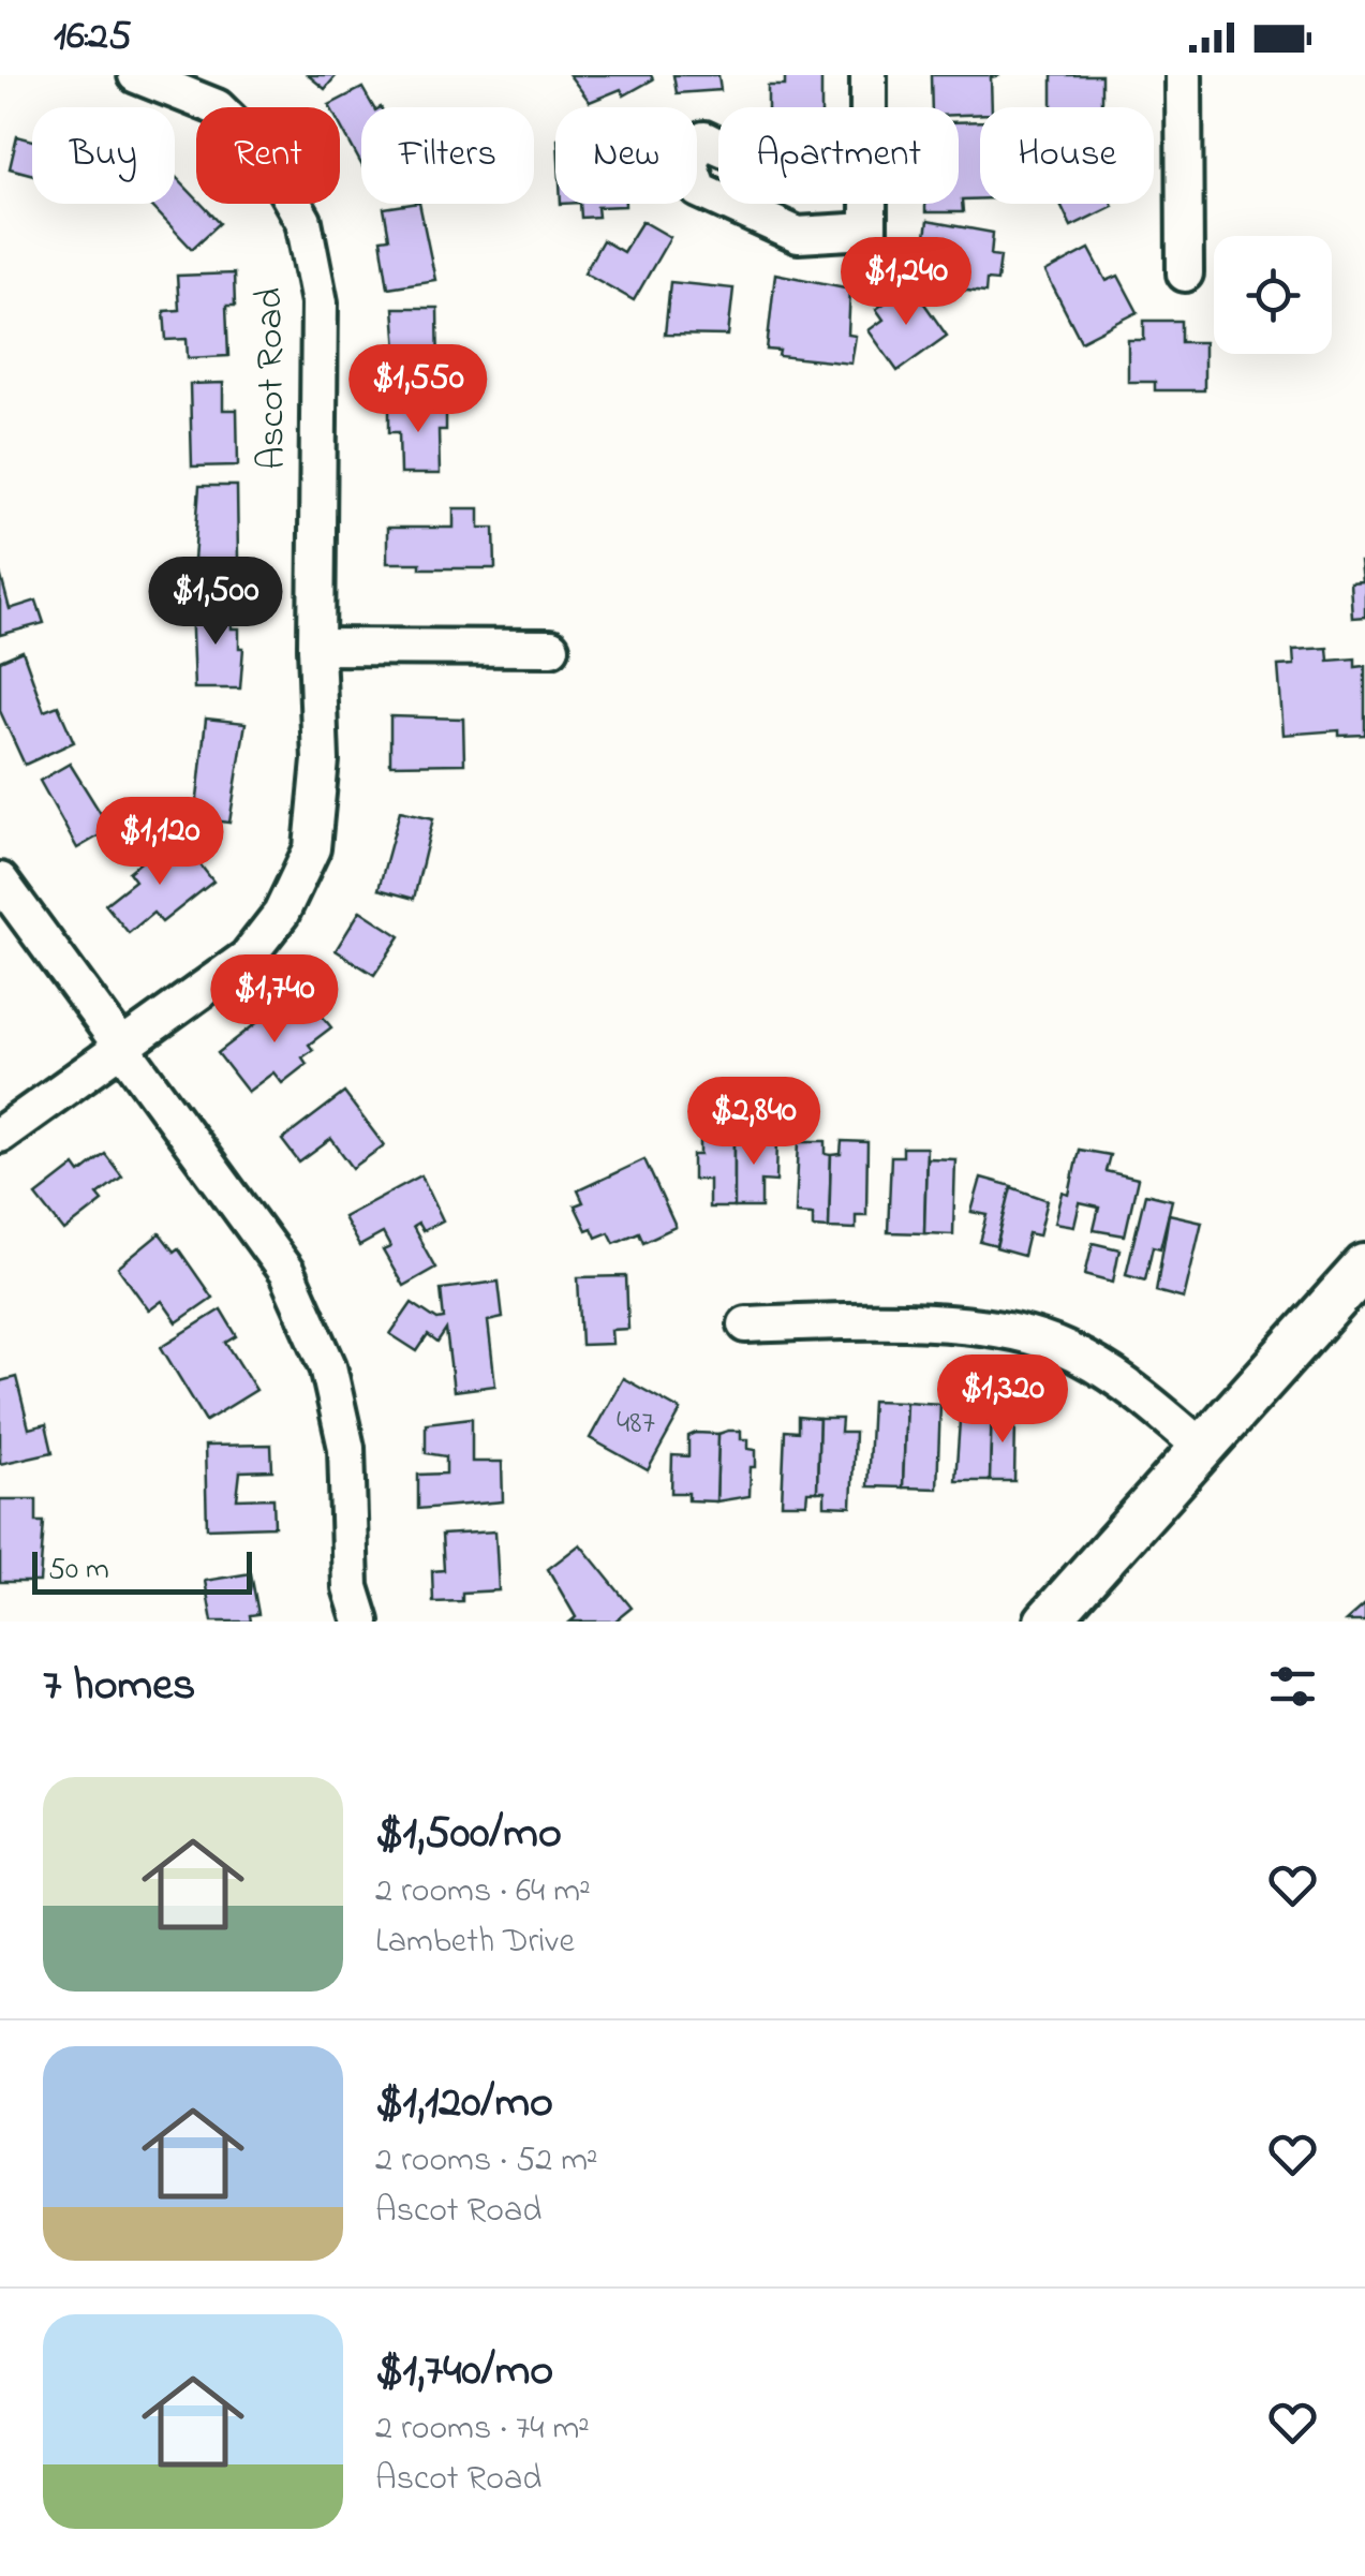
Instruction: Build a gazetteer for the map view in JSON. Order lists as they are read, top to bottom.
{
  "streets": {
    "street": ["Ascot Road"]
  },
  "house_numbers": ["487"],
  "scale_bar": "50 m",
  "page": {
    "status": "16:25",
    "chip": [
      "Buy",
      "Rent",
      "Filters",
      "New",
      "Apartment",
      "House"
    ],
    "price": [
      "$1,240",
      "$1,550",
      "$1,500",
      "$1,120",
      "$1,740",
      "$2,840",
      "$1,320"
    ],
    "scale": "50 m",
    "heading": "7 homes",
    "list": [
      {
        "name": "$1,500/mo",
        "note": "2 rooms · 64 m² · Lambeth Drive"
      },
      {
        "name": "$1,120/mo",
        "note": "2 rooms · 52 m² · Ascot Road"
      },
      {
        "name": "$1,740/mo",
        "note": "2 rooms · 74 m² · Ascot Road"
      }
    ]
  }
}
